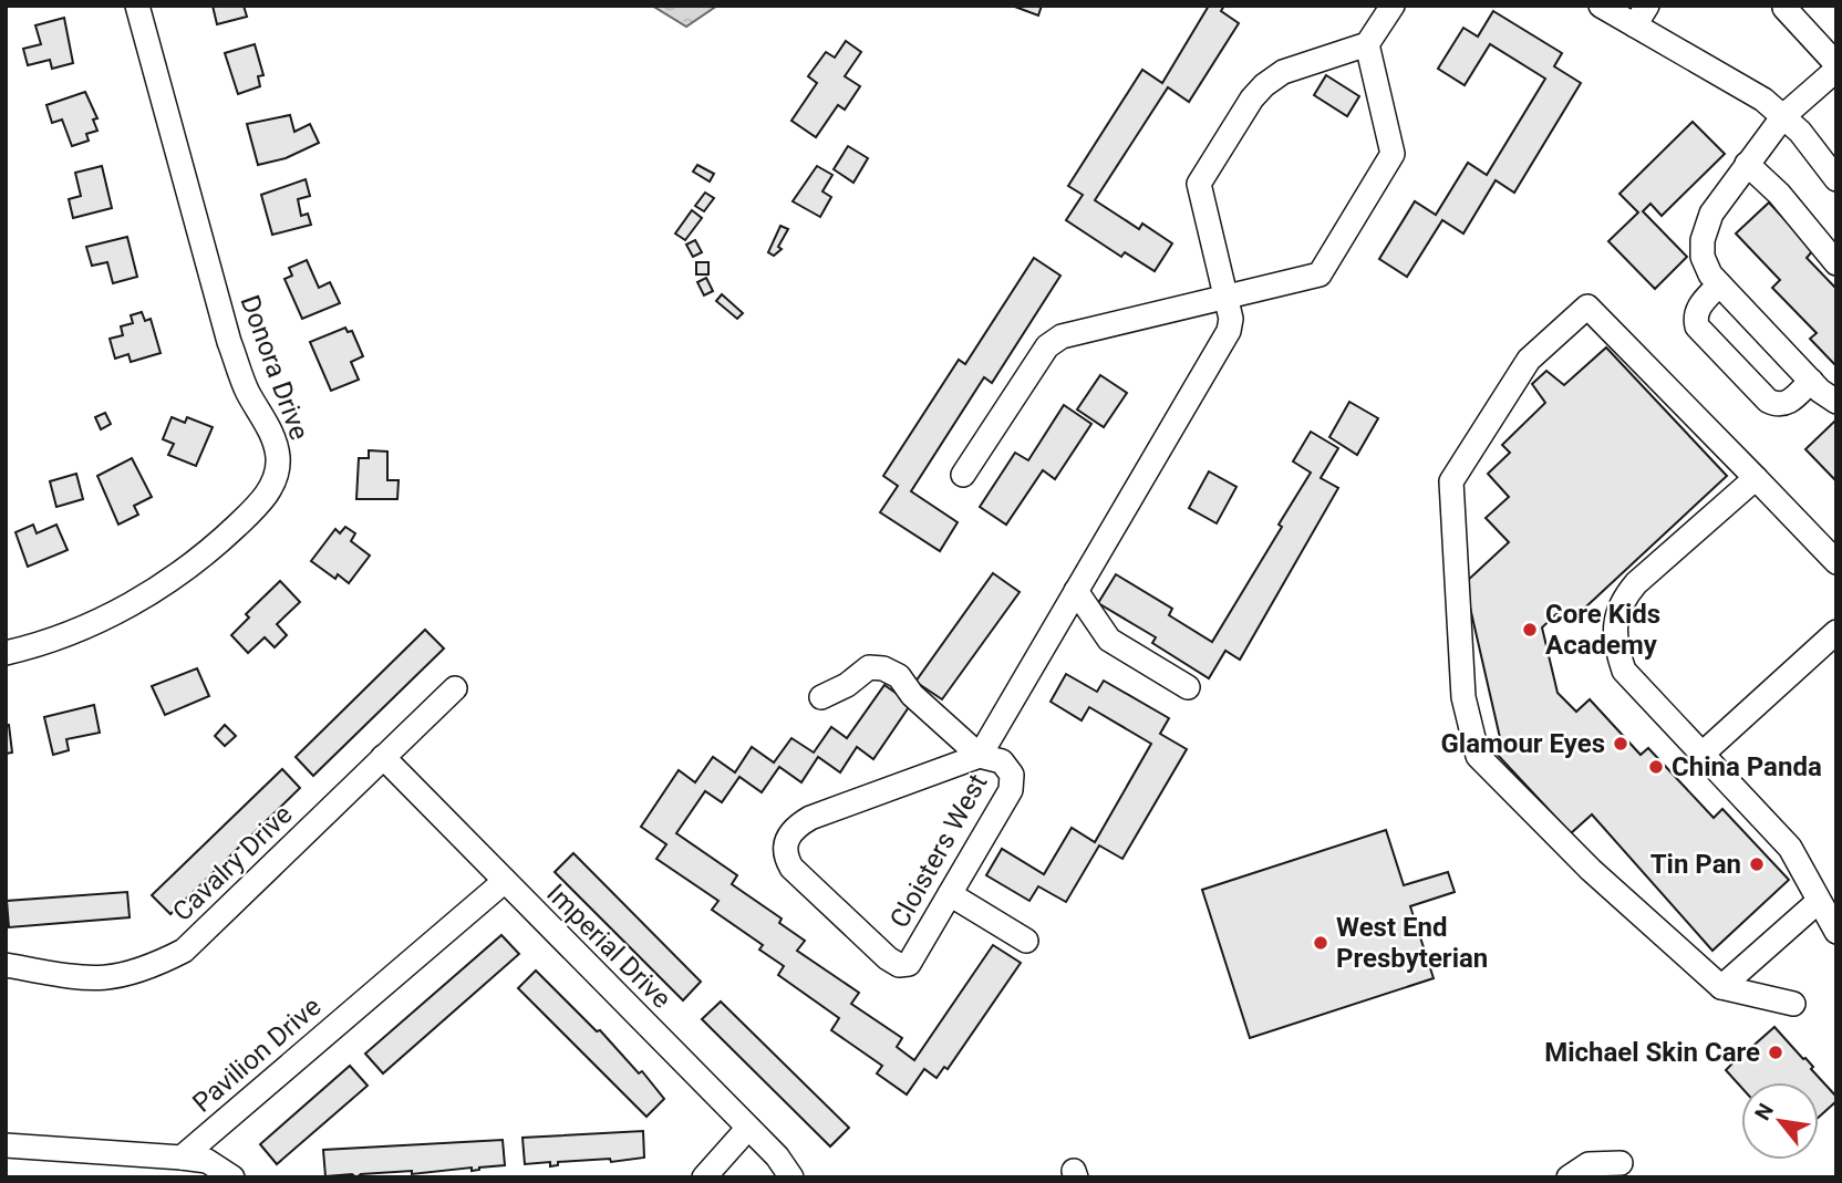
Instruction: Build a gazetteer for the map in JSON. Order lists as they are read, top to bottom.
{
  "streets": {
    "street": [
      "Donora Drive",
      "Cloisters West",
      "Cavalry Drive",
      "Imperial Drive",
      "Pavilion Drive"
    ]
  },
  "crossings": [
    ["Cavalry Drive", "Imperial Drive"],
    ["Imperial Drive", "Pavilion Drive"]
  ],
  "places": [
    "Core Kids Academy",
    "Glamour Eyes",
    "China Panda",
    "Tin Pan",
    "West End Presbyterian",
    "Michael Skin Care"
  ],
  "north": "top left"
}
